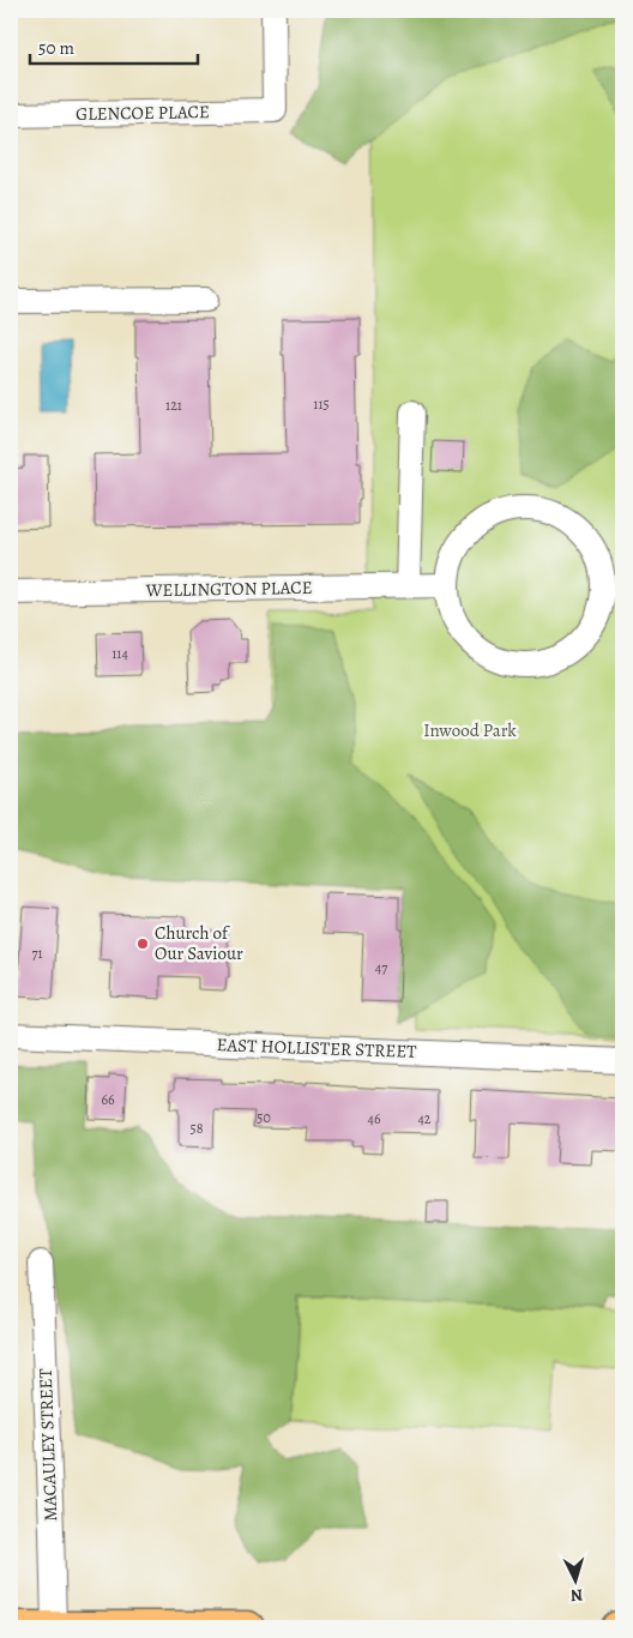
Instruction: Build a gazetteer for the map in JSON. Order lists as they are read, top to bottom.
{
  "streets": {
    "street": [
      "GLENCOE PLACE",
      "WELLINGTON PLACE",
      "EAST HOLLISTER STREET",
      "MACAULEY STREET"
    ]
  },
  "parks": ["Inwood Park"],
  "places": ["Church of Our Saviour"],
  "house_numbers": [
    "115",
    "121",
    "114",
    "71",
    "47",
    "66",
    "50",
    "46",
    "42",
    "58"
  ],
  "scale_bar": "50 m",
  "north": "bottom"
}
